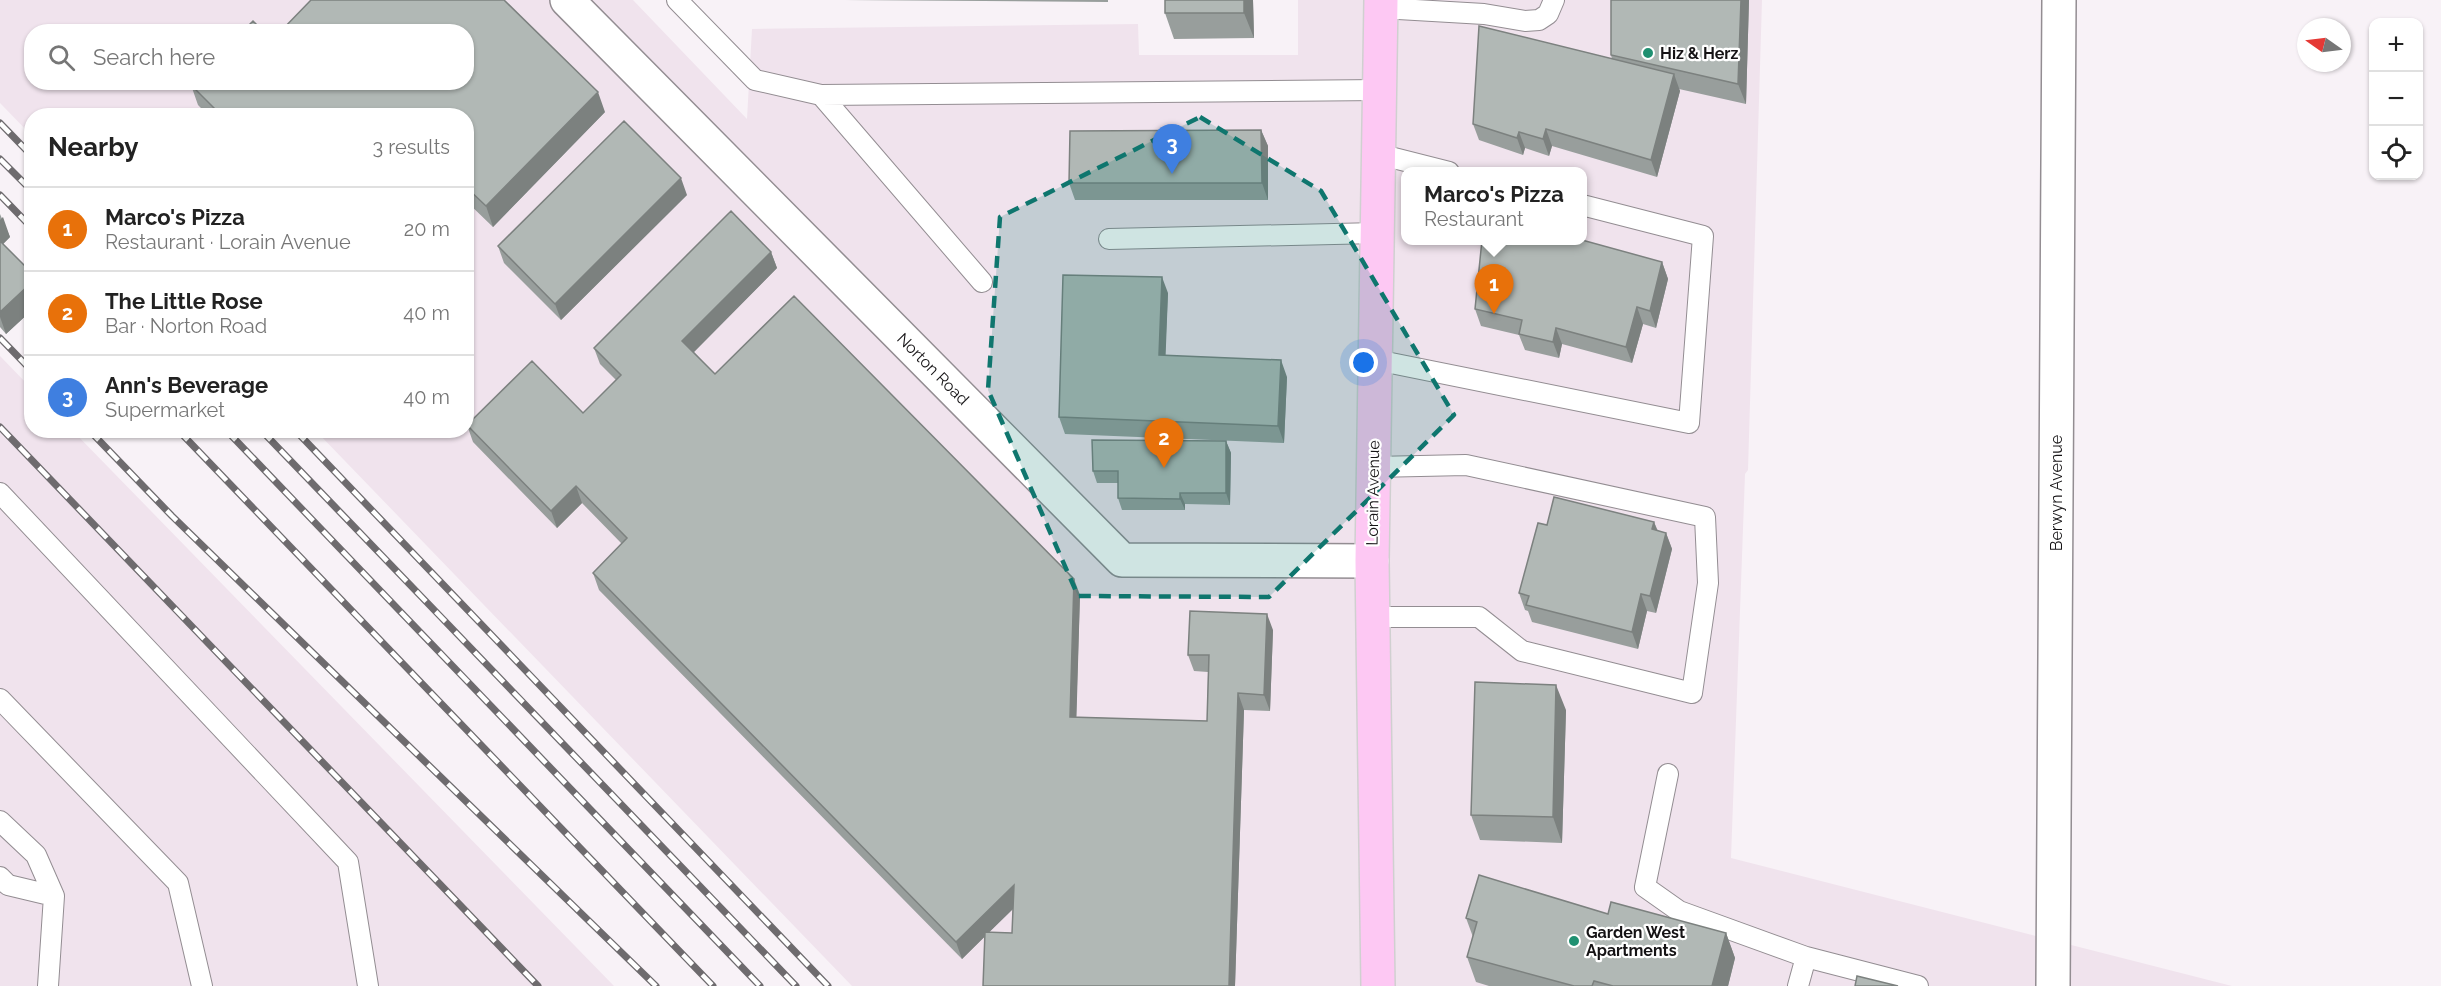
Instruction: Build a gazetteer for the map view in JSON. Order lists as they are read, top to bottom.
{
  "streets": {
    "main road": ["Lorain Avenue"],
    "street": ["Norton Road", "Berwyn Avenue"]
  },
  "crossings": [
    ["Norton Road", "Lorain Avenue"]
  ],
  "places": ["Hiz & Herz", "Garden West Apartments"],
  "north": "left",
  "page": {
    "map_buttons": ["+", "−"],
    "search": "Search here",
    "heading": ["Nearby", "3 results"],
    "pins": ["3", "1", "2"],
    "popup": ["Marco's Pizza", "Restaurant"],
    "list": [
      {
        "mark": "1",
        "name": "Marco's Pizza",
        "note": "Restaurant · Lorain Avenue",
        "value": "20 m"
      },
      {
        "mark": "2",
        "name": "The Little Rose",
        "note": "Bar · Norton Road",
        "value": "40 m"
      },
      {
        "mark": "3",
        "name": "Ann's Beverage",
        "note": "Supermarket",
        "value": "40 m"
      }
    ]
  }
}
